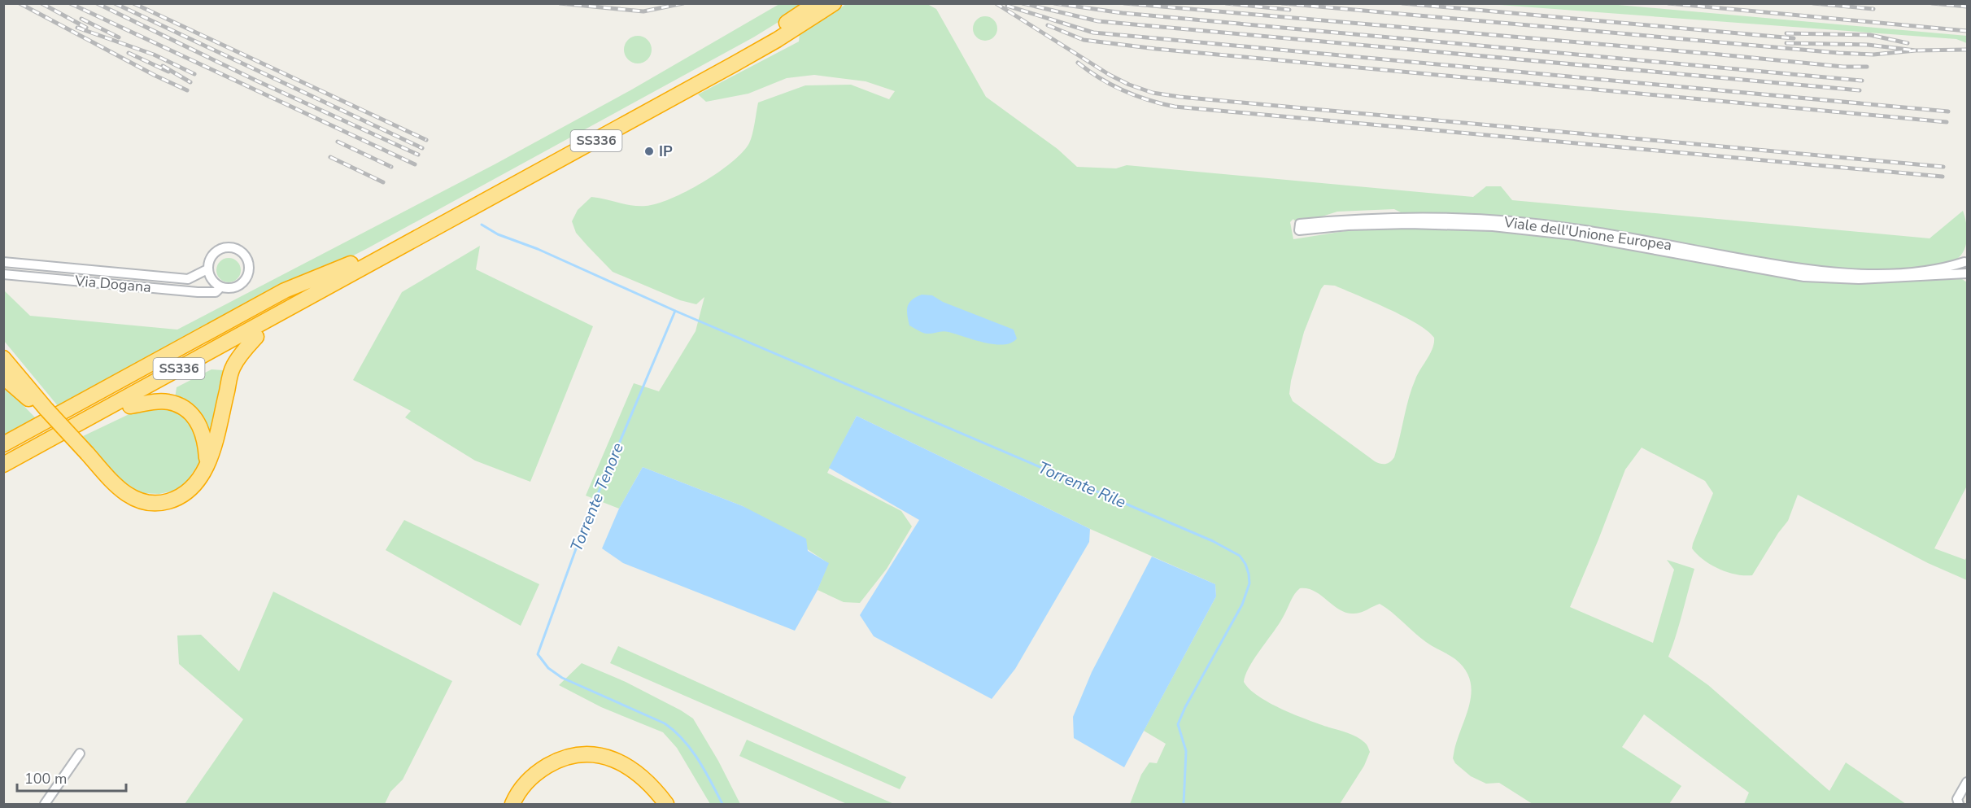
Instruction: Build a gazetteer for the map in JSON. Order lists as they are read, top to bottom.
{
  "streets": {
    "highway": ["SS336"],
    "street": ["Viale dell'Unione Europea", "Via Dogana"]
  },
  "water": ["Torrente Rile", "Torrente Tenore"],
  "places": ["IP"],
  "scale_bar": "100 m"
}
